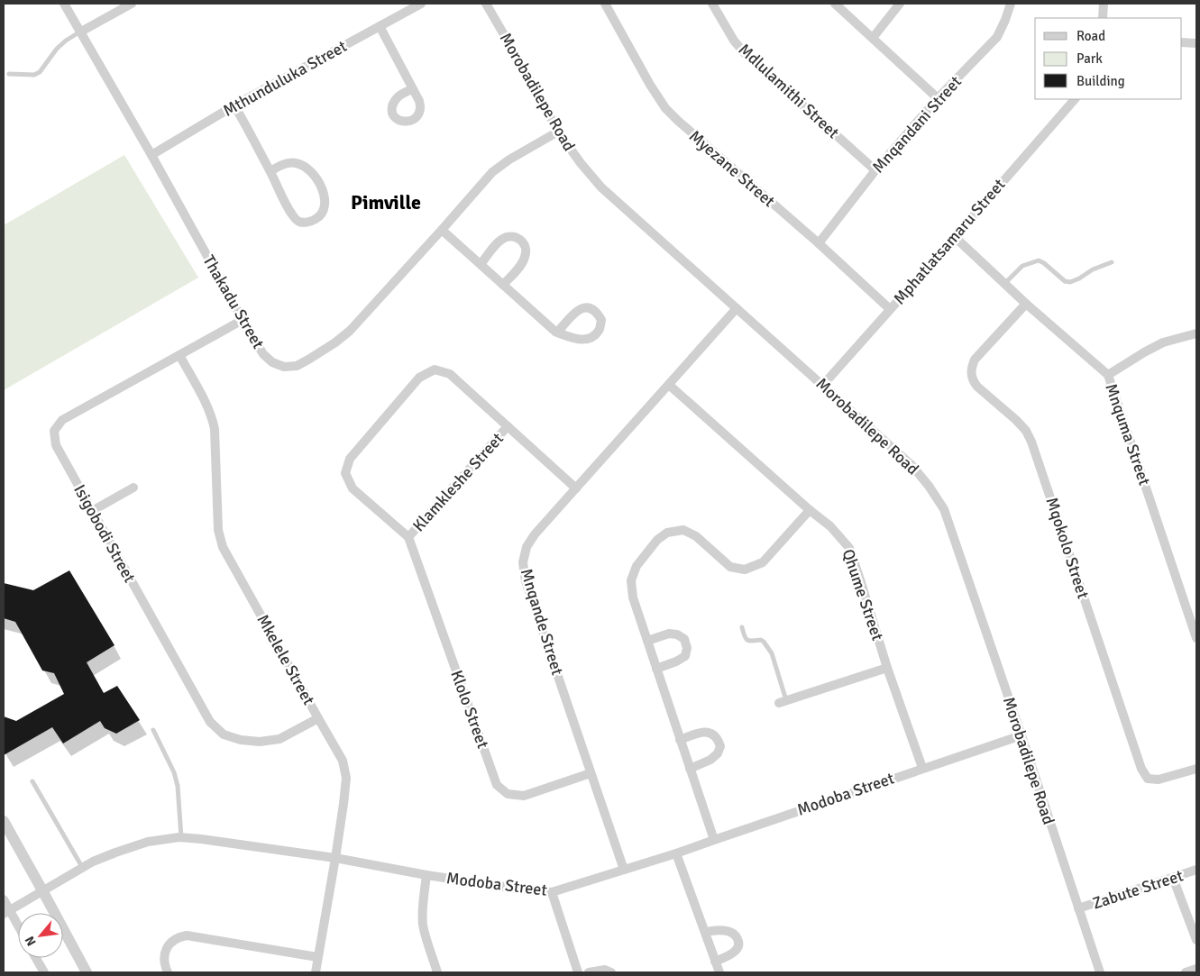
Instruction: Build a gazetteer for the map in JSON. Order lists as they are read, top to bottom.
{
  "streets": {
    "street": [
      "Mthunduluka Street",
      "Mdlulamithi Street",
      "Morobadilepe Road",
      "Mnqandani Street",
      "Myezane Street",
      "Mphatlatsamaru Street",
      "Thakadu Street",
      "Mnquma Street",
      "Klamkleshe Street",
      "Isigobodi Street",
      "Mqokolo Street",
      "Qhume Street",
      "Mnqande Street",
      "Mkelele Street",
      "Klolo Street",
      "Modoba Street",
      "Zabute Street"
    ]
  },
  "crossings": [
    ["Mthunduluka Street", "Thakadu Street"],
    ["Mdlulamithi Street", "Mnqandani Street"],
    ["Morobadilepe Road", "Mphatlatsamaru Street"],
    ["Morobadilepe Road", "Thakadu Street"],
    ["Morobadilepe Road", "Mnqande Street"],
    ["Morobadilepe Road", "Modoba Street"],
    ["Morobadilepe Road", "Zabute Street"],
    ["Mnqandani Street", "Myezane Street"],
    ["Myezane Street", "Mphatlatsamaru Street"],
    ["Mphatlatsamaru Street", "Mnquma Street"],
    ["Thakadu Street", "Isigobodi Street"],
    ["Mnquma Street", "Mqokolo Street"],
    ["Klamkleshe Street", "Mnqande Street"],
    ["Klamkleshe Street", "Klolo Street"],
    ["Isigobodi Street", "Mkelele Street"],
    ["Qhume Street", "Mnqande Street"],
    ["Qhume Street", "Modoba Street"],
    ["Mnqande Street", "Klolo Street"],
    ["Mnqande Street", "Modoba Street"],
    ["Mkelele Street", "Modoba Street"]
  ],
  "districts": ["Pimville"],
  "legend": ["Road", "Park", "Building"],
  "north": "bottom left"
}
